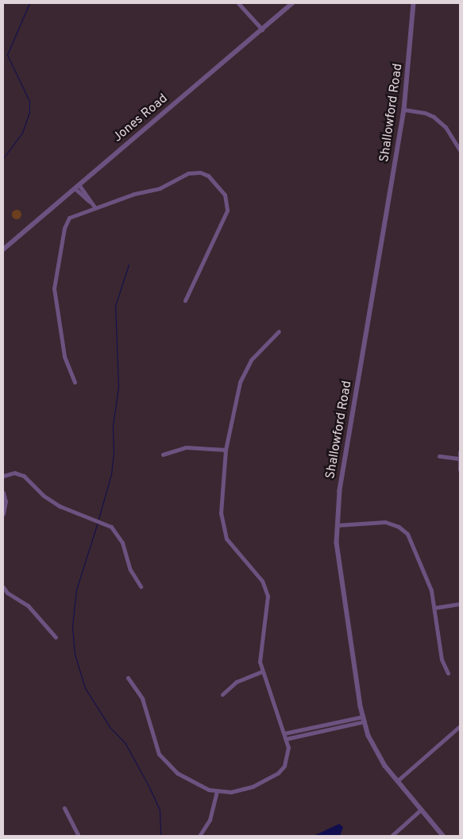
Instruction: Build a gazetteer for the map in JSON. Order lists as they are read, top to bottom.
{
  "streets": {
    "street": ["Shallowford Road", "Jones Road"]
  }
}
